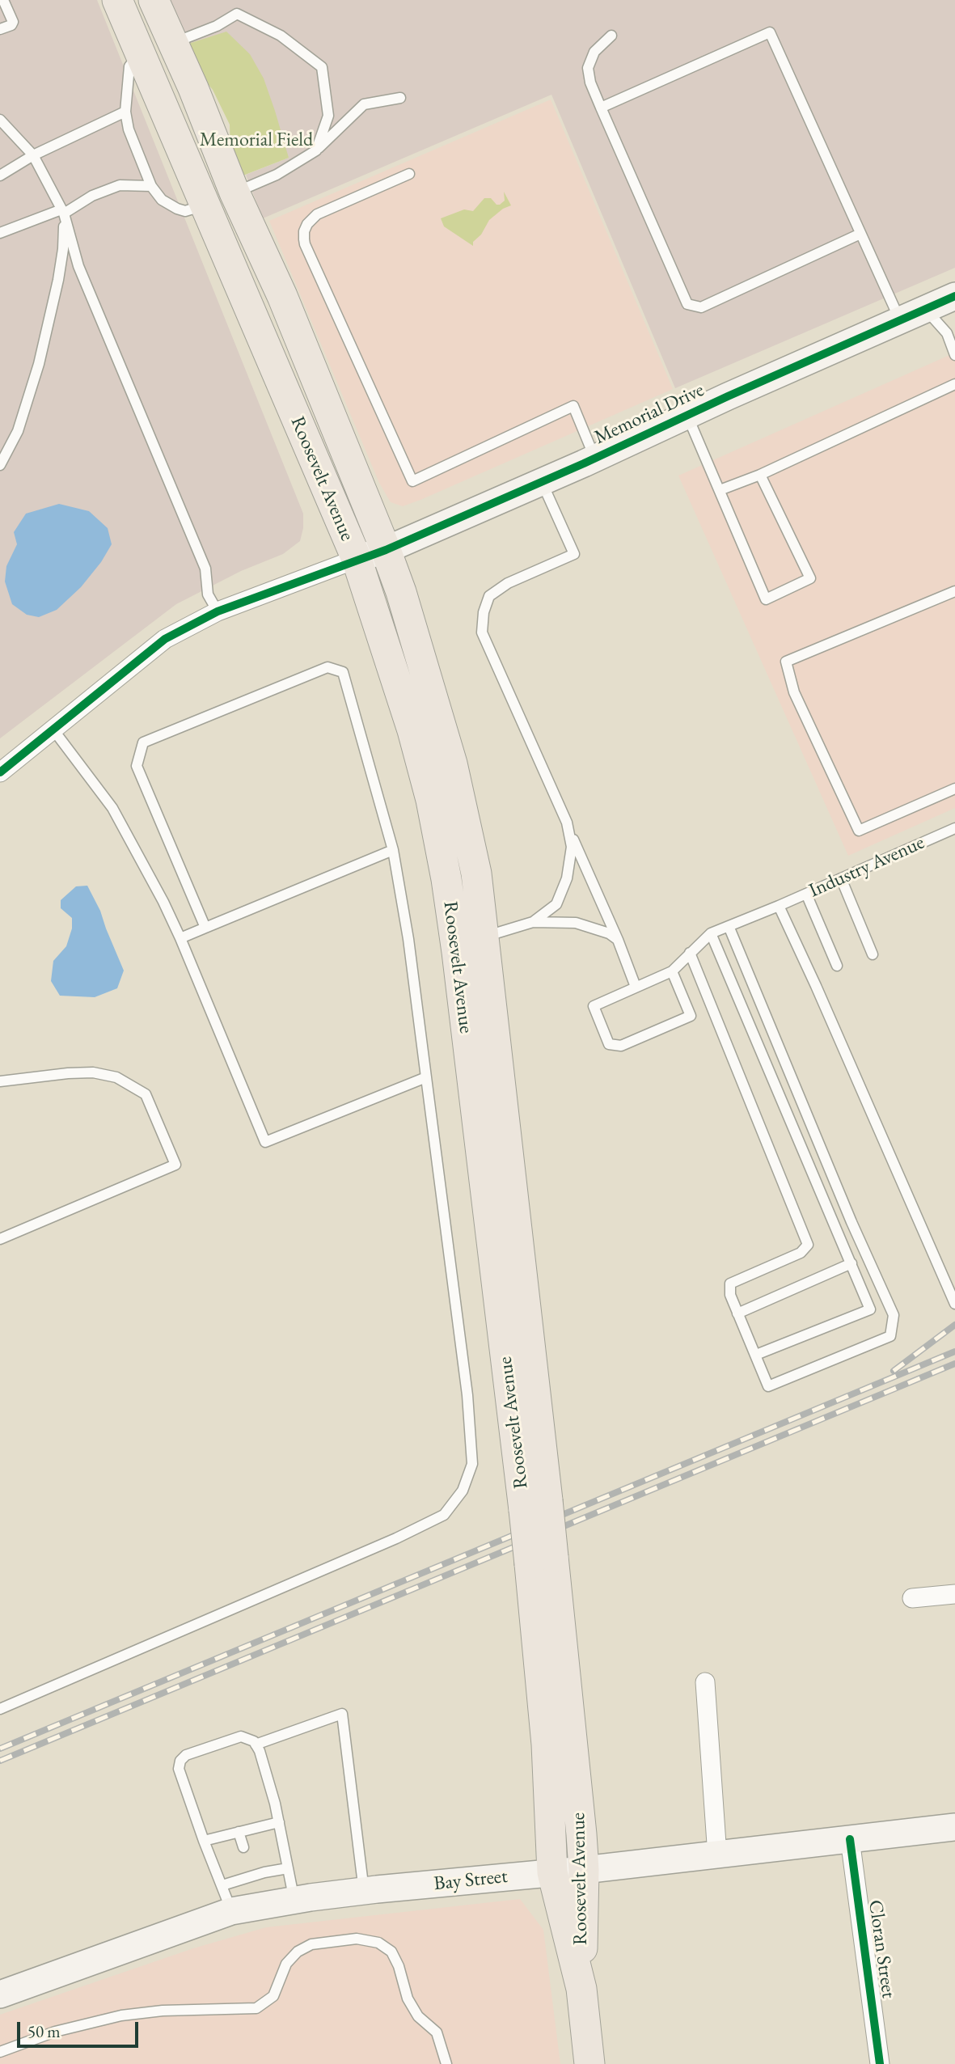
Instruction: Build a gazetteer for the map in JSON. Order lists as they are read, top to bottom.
{
  "streets": {
    "main road": ["Memorial Drive", "Roosevelt Avenue", "Bay Street"],
    "street": ["Cloran Street"],
    "lane": ["Industry Avenue"]
  },
  "crossings": [
    ["Memorial Drive", "Roosevelt Avenue"],
    ["Roosevelt Avenue", "Bay Street"],
    ["Bay Street", "Cloran Street"]
  ],
  "parks": ["Memorial Field"],
  "scale_bar": "50 m"
}
